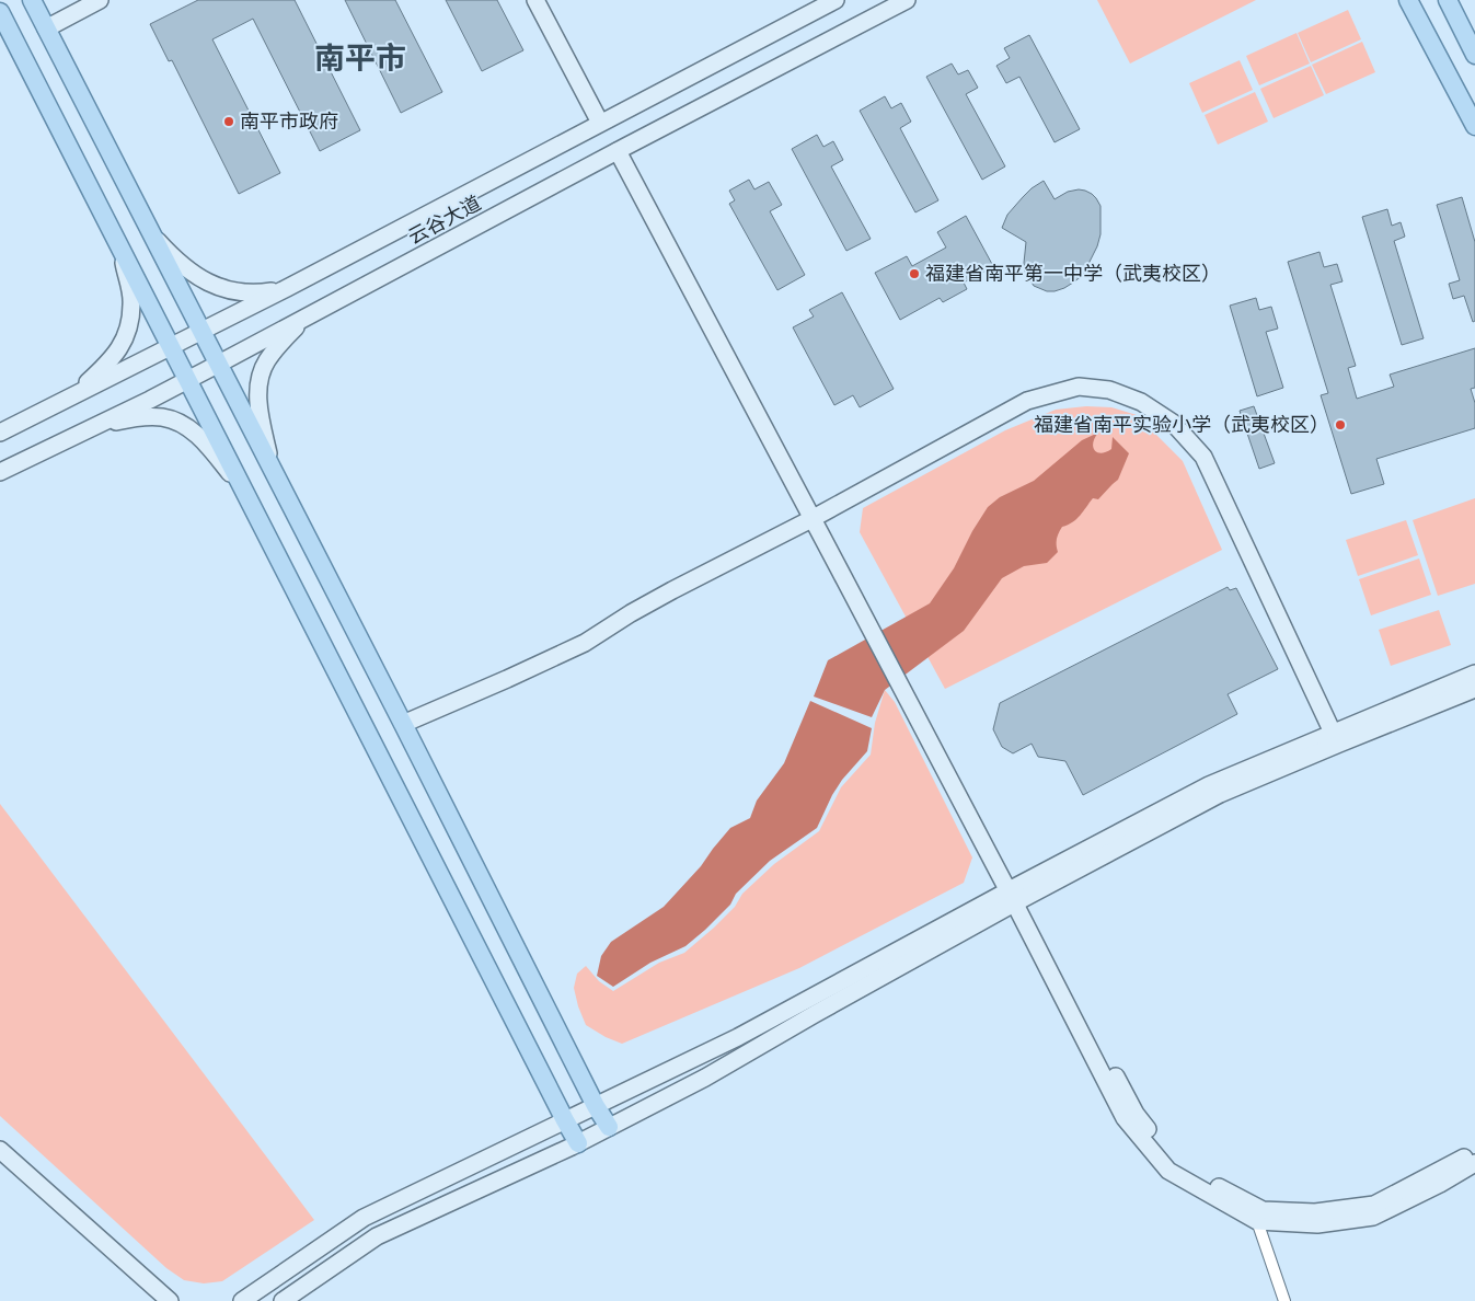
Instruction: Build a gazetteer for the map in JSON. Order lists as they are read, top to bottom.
{
  "streets": {
    "main road": ["云谷大道"]
  },
  "districts": ["南平市"],
  "places": ["南平市政府", "福建省南平第一中学（武夷校区）", "福建省南平实验小学（武夷校区）"]
}
